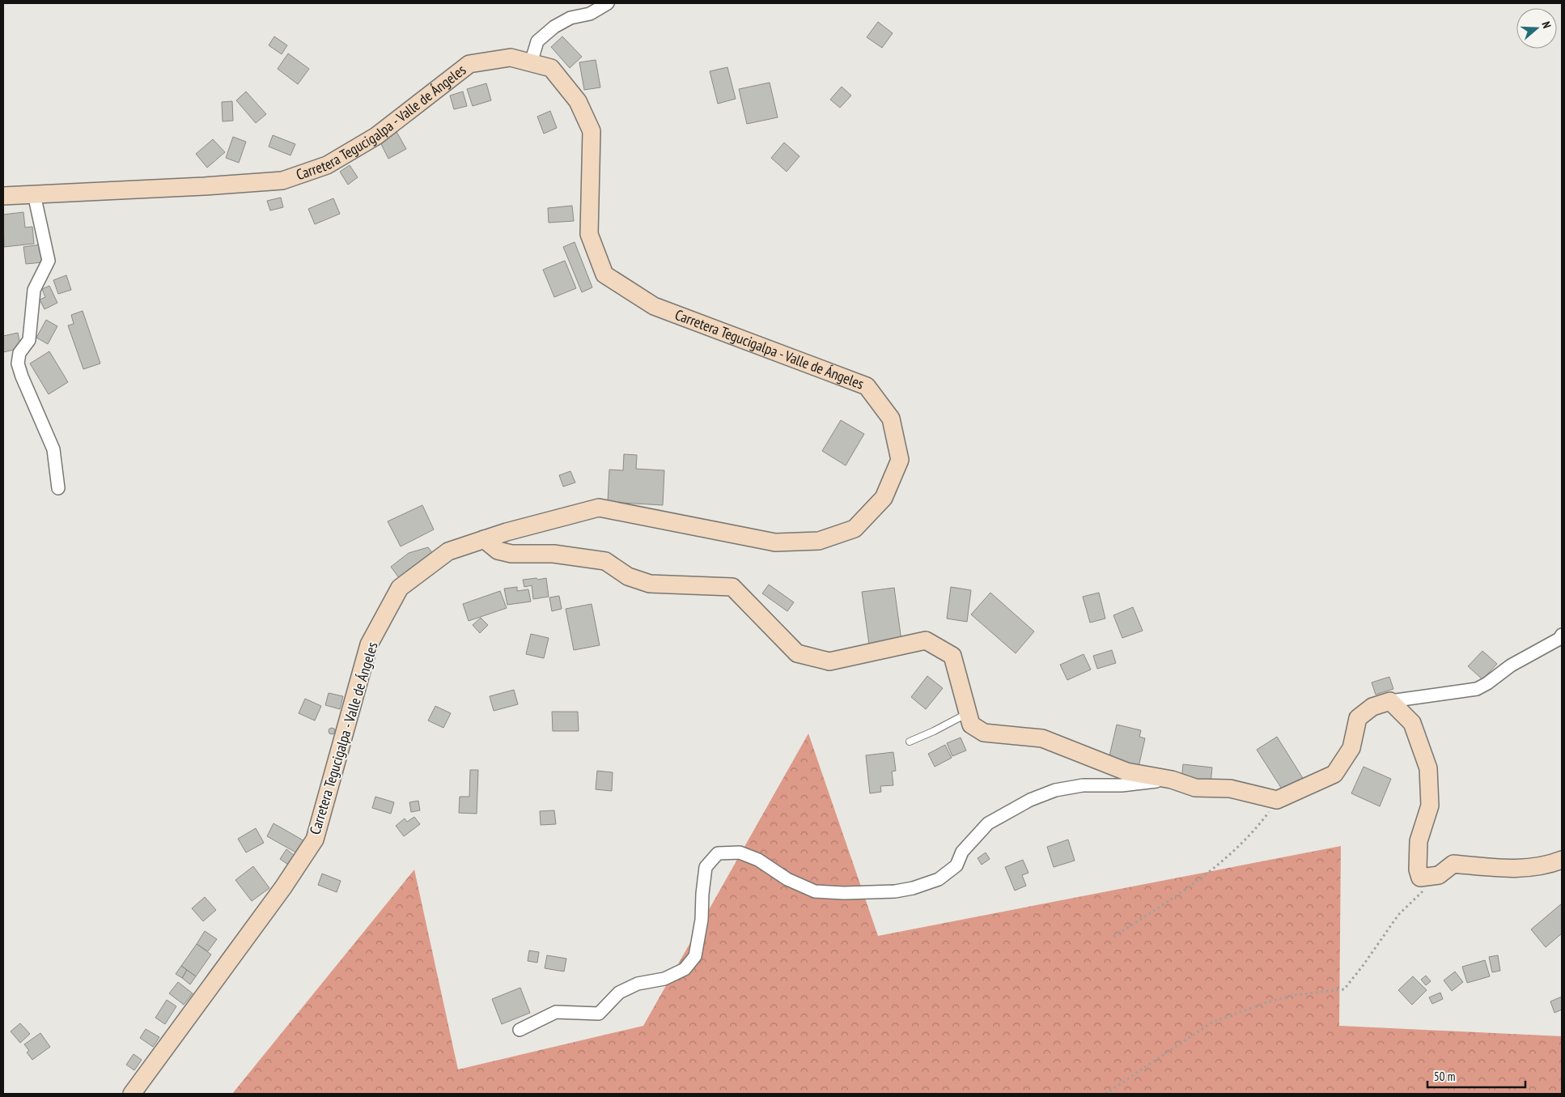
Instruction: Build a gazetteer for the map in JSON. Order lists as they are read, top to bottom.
{
  "streets": {
    "main road": ["Carretera Tegucigalpa - Valle de Ángeles"]
  },
  "scale_bar": "50 m",
  "north": "right"
}
